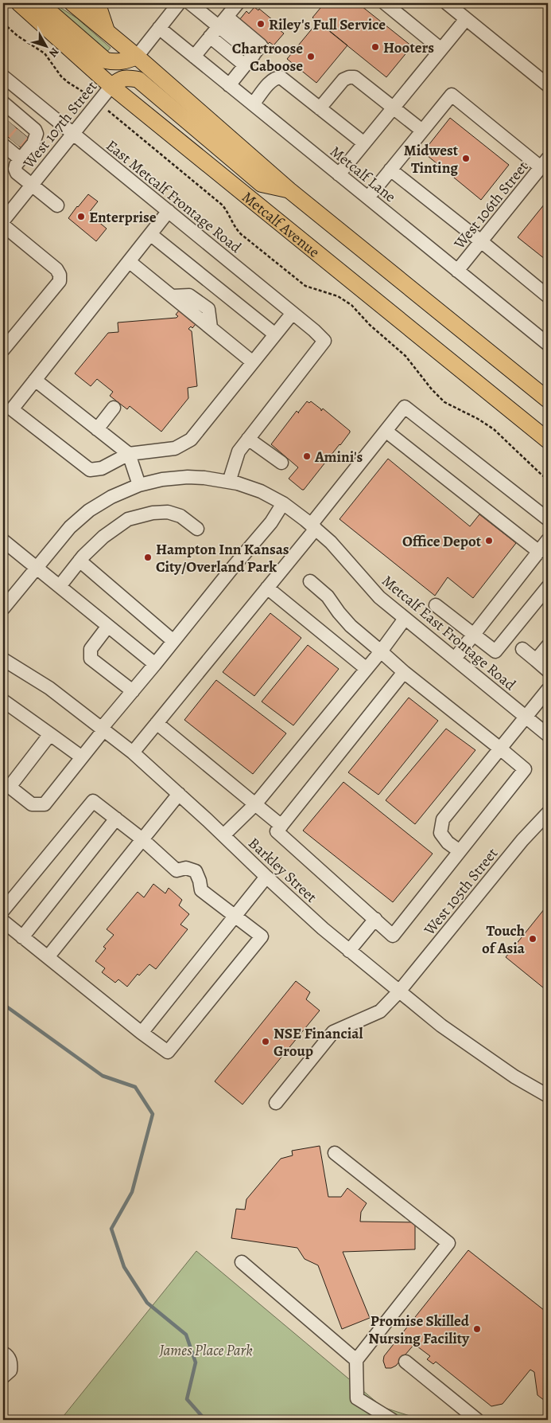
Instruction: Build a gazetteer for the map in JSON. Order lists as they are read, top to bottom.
{
  "streets": {
    "main road": ["Metcalf Avenue"],
    "street": [
      "West 107th Street",
      "Metcalf Lane",
      "East Metcalf Frontage Road",
      "West 106th Street",
      "Metcalf East Frontage Road",
      "Barkley Street",
      "West 105th Street"
    ]
  },
  "crossings": [
    ["West 107th Street", "East Metcalf Frontage Road"],
    ["West 107th Street", "Metcalf Avenue"],
    ["Metcalf Lane", "West 106th Street"],
    ["Barkley Street", "West 105th Street"]
  ],
  "parks": ["James Place Park"],
  "places": [
    "Riley's Full Service",
    "Hooters",
    "Chartroose Caboose",
    "Midwest Tinting",
    "Enterprise",
    "Amini's",
    "Office Depot",
    "Hampton Inn Kansas City/Overland Park",
    "Touch of Asia",
    "NSE Financial Group",
    "Promise Skilled Nursing Facility"
  ],
  "north": "bottom right"
}
